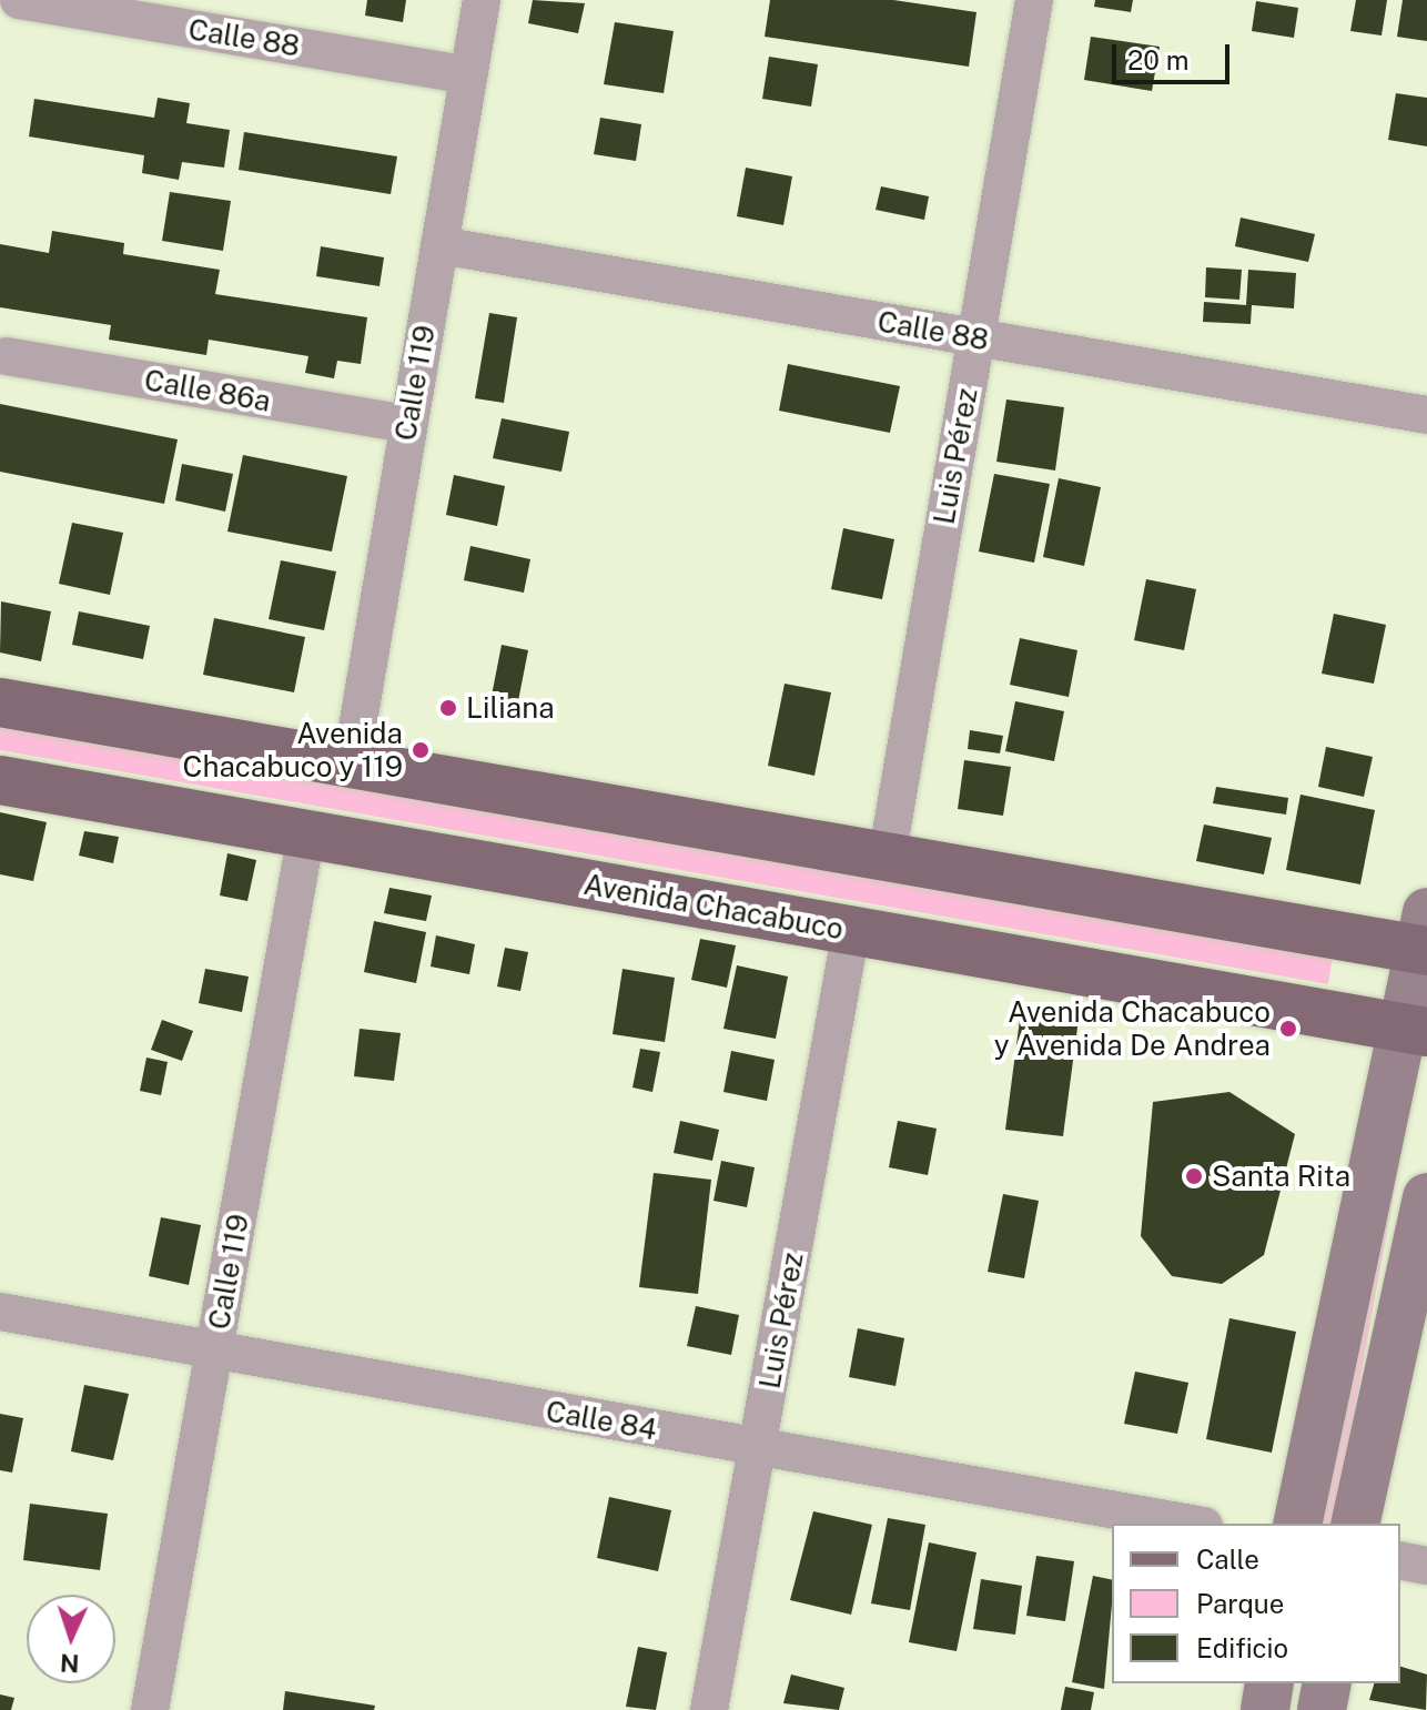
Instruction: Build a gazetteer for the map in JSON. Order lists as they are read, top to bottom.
{
  "streets": {
    "main road": ["Avenida Chacabuco"],
    "street": [
      "Calle 88",
      "Calle 119",
      "Calle 86a",
      "Luis Pérez",
      "Calle 84"
    ]
  },
  "crossings": [
    ["Calle 88", "Calle 119"],
    ["Calle 88", "Luis Pérez"],
    ["Calle 119", "Calle 86a"],
    ["Calle 119", "Avenida Chacabuco"],
    ["Calle 119", "Calle 84"],
    ["Luis Pérez", "Avenida Chacabuco"],
    ["Luis Pérez", "Calle 84"]
  ],
  "places": [
    "Liliana",
    "Avenida Chacabuco y 119",
    "Avenida Chacabuco y Avenida De Andrea",
    "Santa Rita"
  ],
  "legend": ["Calle", "Parque", "Edificio"],
  "scale_bar": "20 m",
  "north": "bottom"
}
